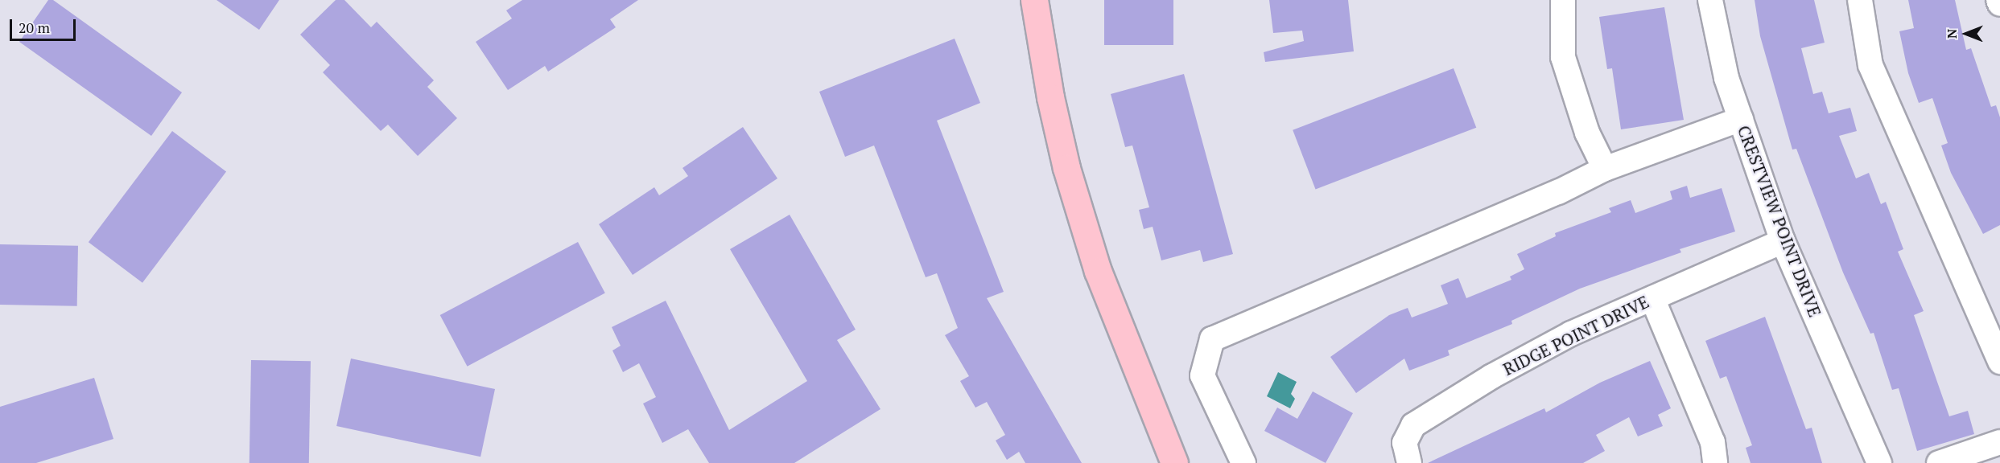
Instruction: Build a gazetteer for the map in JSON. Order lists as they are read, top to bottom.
{
  "streets": {
    "street": ["CRESTVIEW POINT DRIVE", "RIDGE POINT DRIVE"]
  },
  "crossings": [
    ["CRESTVIEW POINT DRIVE", "RIDGE POINT DRIVE"]
  ],
  "scale_bar": "20 m",
  "north": "left"
}
